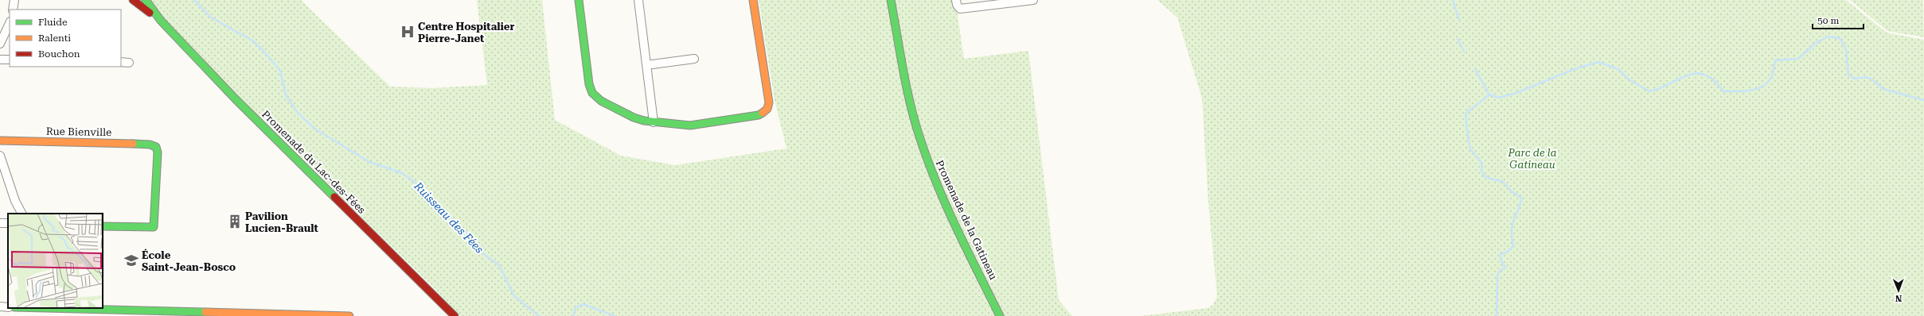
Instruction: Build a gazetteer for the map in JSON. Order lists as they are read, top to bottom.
{
  "streets": {
    "street": ["Rue Bienville", "Promenade du Lac-des-Fées", "Promenade de la Gatineau"]
  },
  "water": ["Ruisseau des Fées"],
  "parks": ["Parc de la Gatineau"],
  "places": {
    "hospital": ["Centre Hospitalier Pierre-Janet"],
    "building": ["Pavilion Lucien-Brault"],
    "school or university": ["École Saint-Jean-Bosco"]
  },
  "legend": ["Fluide", "Ralenti", "Bouchon"],
  "scale_bar": "50 m",
  "north": "bottom"
}
